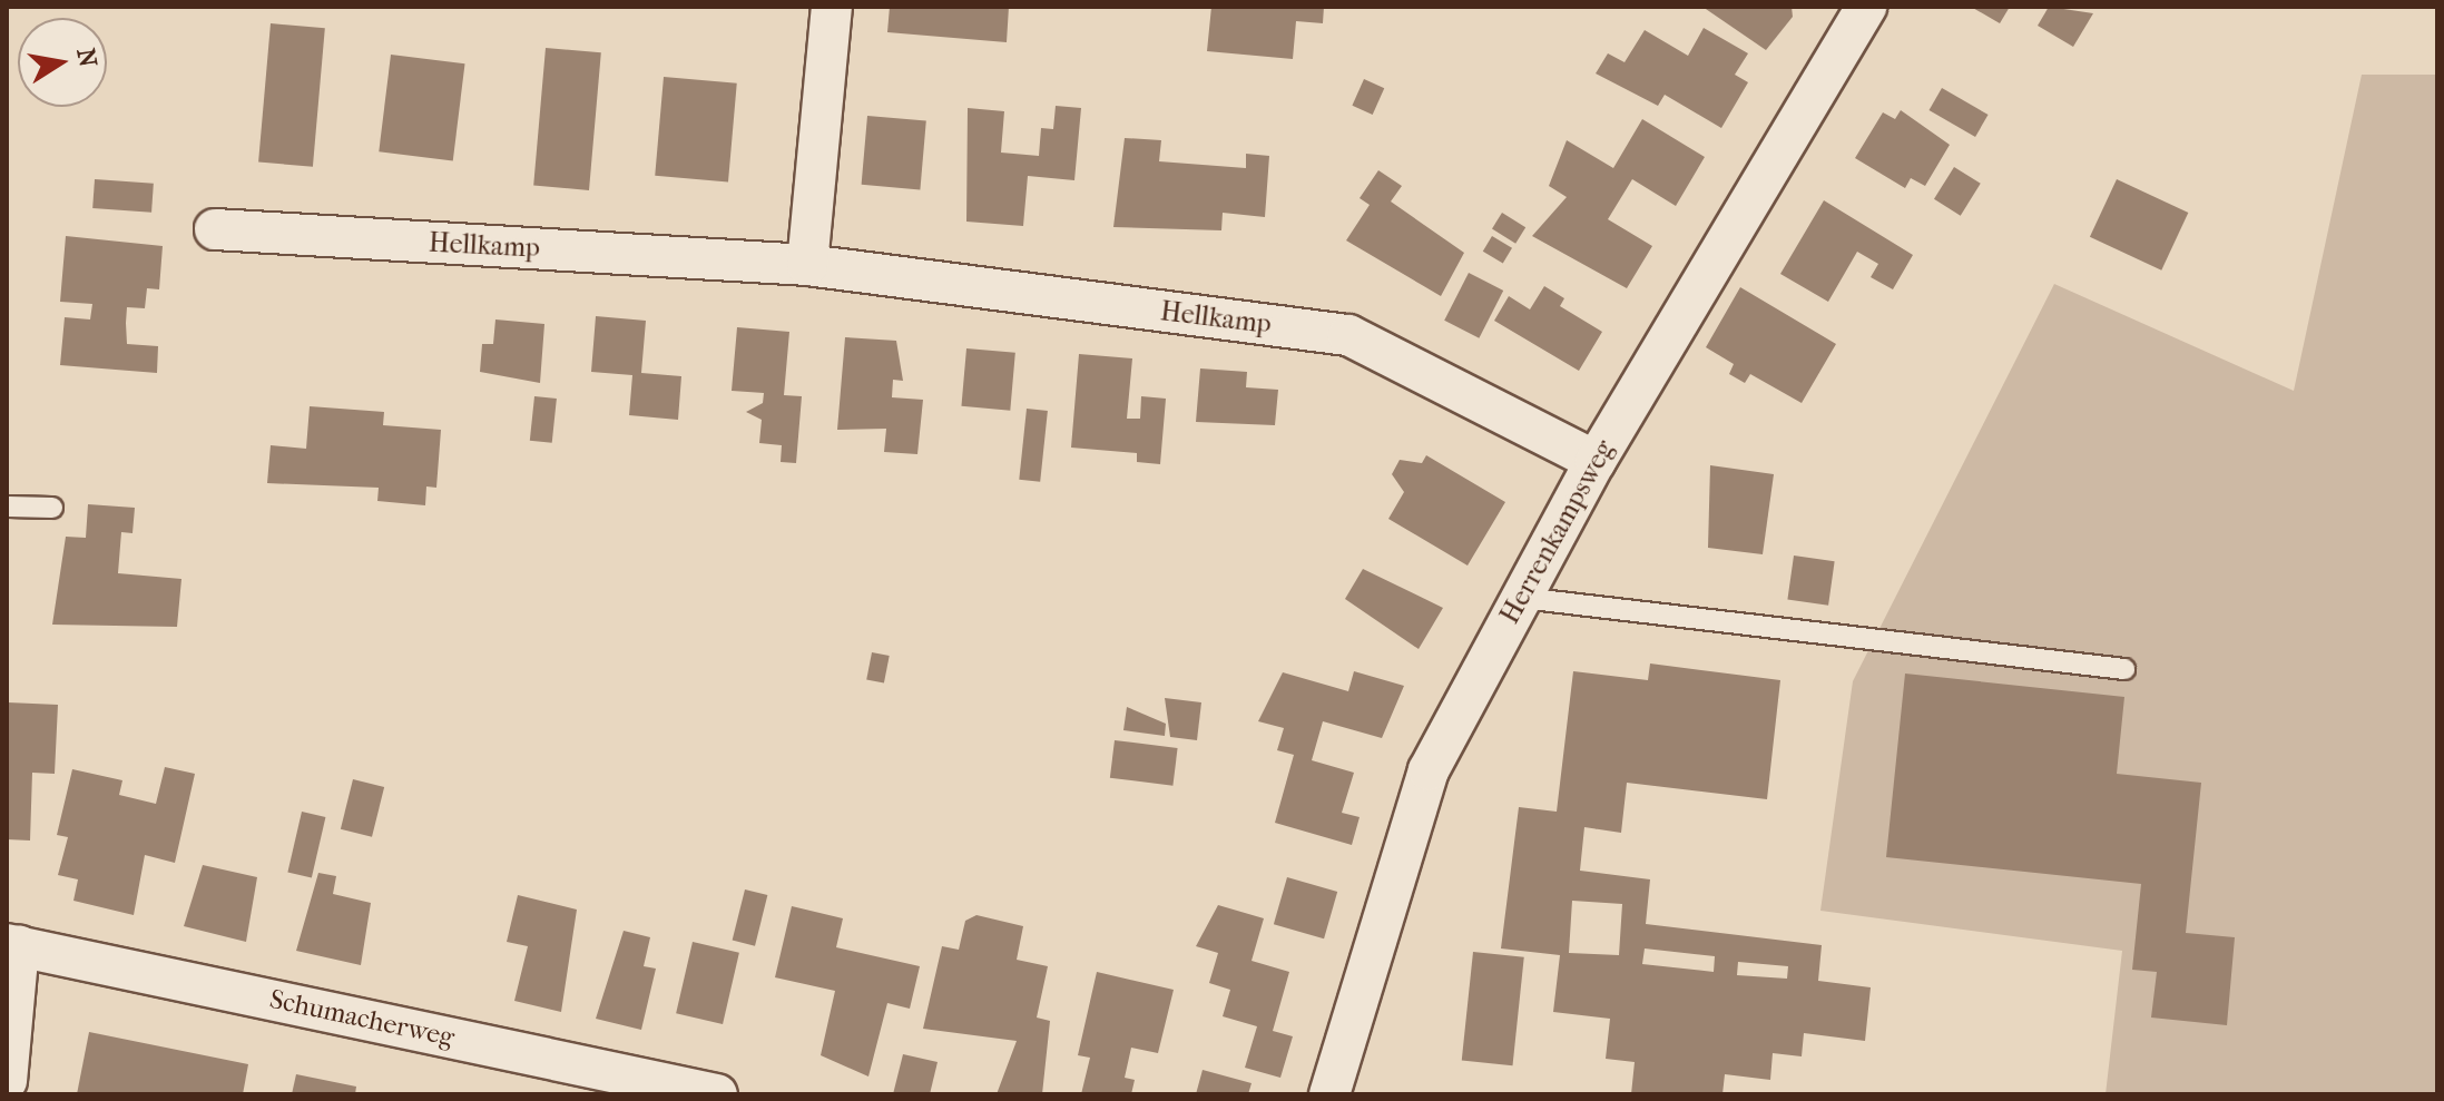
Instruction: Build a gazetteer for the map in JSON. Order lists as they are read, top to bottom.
{
  "streets": {
    "street": ["Hellkamp", "Herrenkampsweg", "Schumacherweg"]
  },
  "crossings": [
    ["Hellkamp", "Herrenkampsweg"]
  ],
  "north": "right"
}
